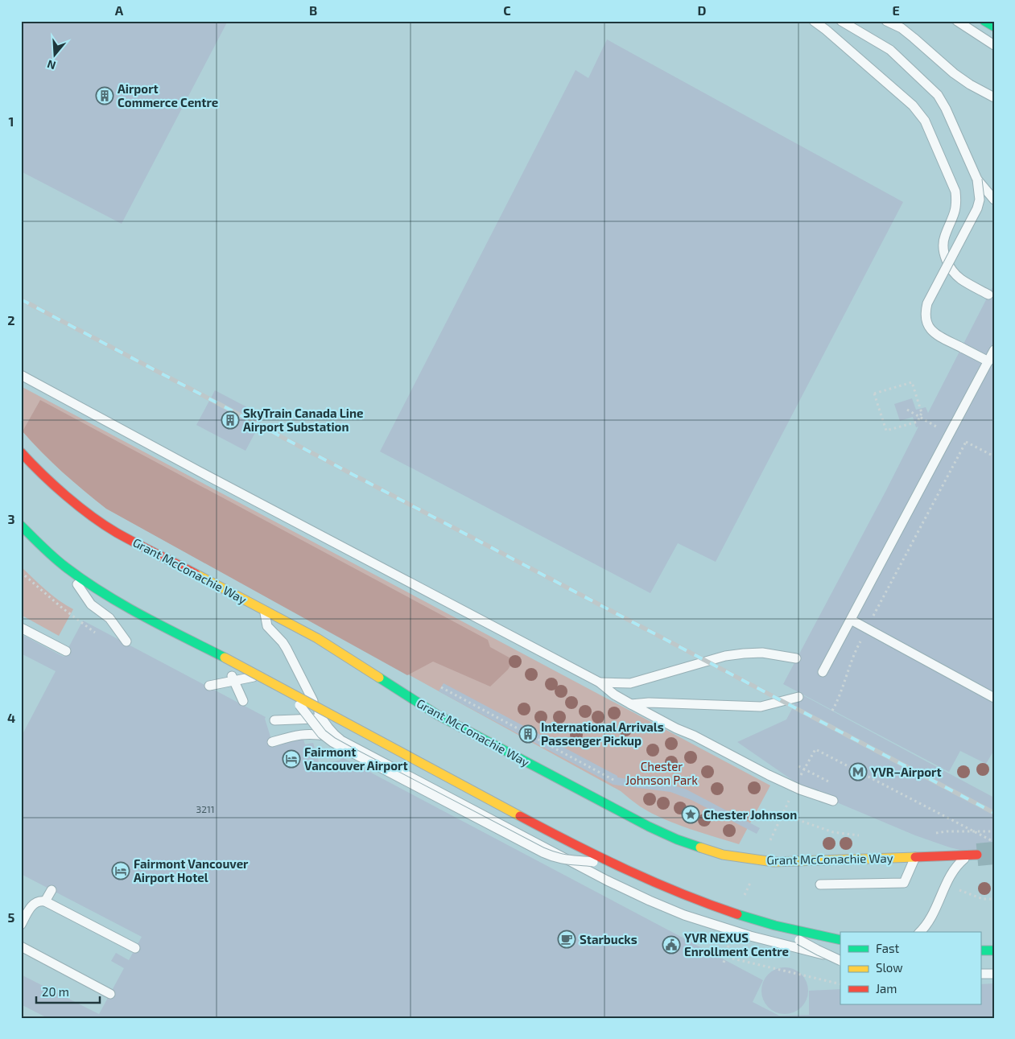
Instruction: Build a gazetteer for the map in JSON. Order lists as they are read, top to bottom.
{
  "streets": {
    "main road": ["Grant McConachie Way"]
  },
  "parks": ["Chester Johnson Park"],
  "places": {
    "building": ["Airport Commerce Centre", "SkyTrain Canada Line Airport Substation", "International Arrivals Passenger Pickup"],
    "hotel": ["Fairmont Vancouver Airport", "Fairmont Vancouver Airport Hotel"],
    "metro station": ["YVR–Airport"],
    "place": ["Chester Johnson"],
    "cafe": ["Starbucks"],
    "public building": ["YVR NEXUS Enrollment Centre"]
  },
  "house_numbers": ["3211"],
  "legend": ["Fast", "Slow", "Jam"],
  "scale_bar": "20 m",
  "north": "bottom",
  "grid": {
    "columns": [
      "A",
      "B",
      "C",
      "D",
      "E"
    ],
    "rows": [
      "1",
      "2",
      "3",
      "4",
      "5"
    ]
  }
}
